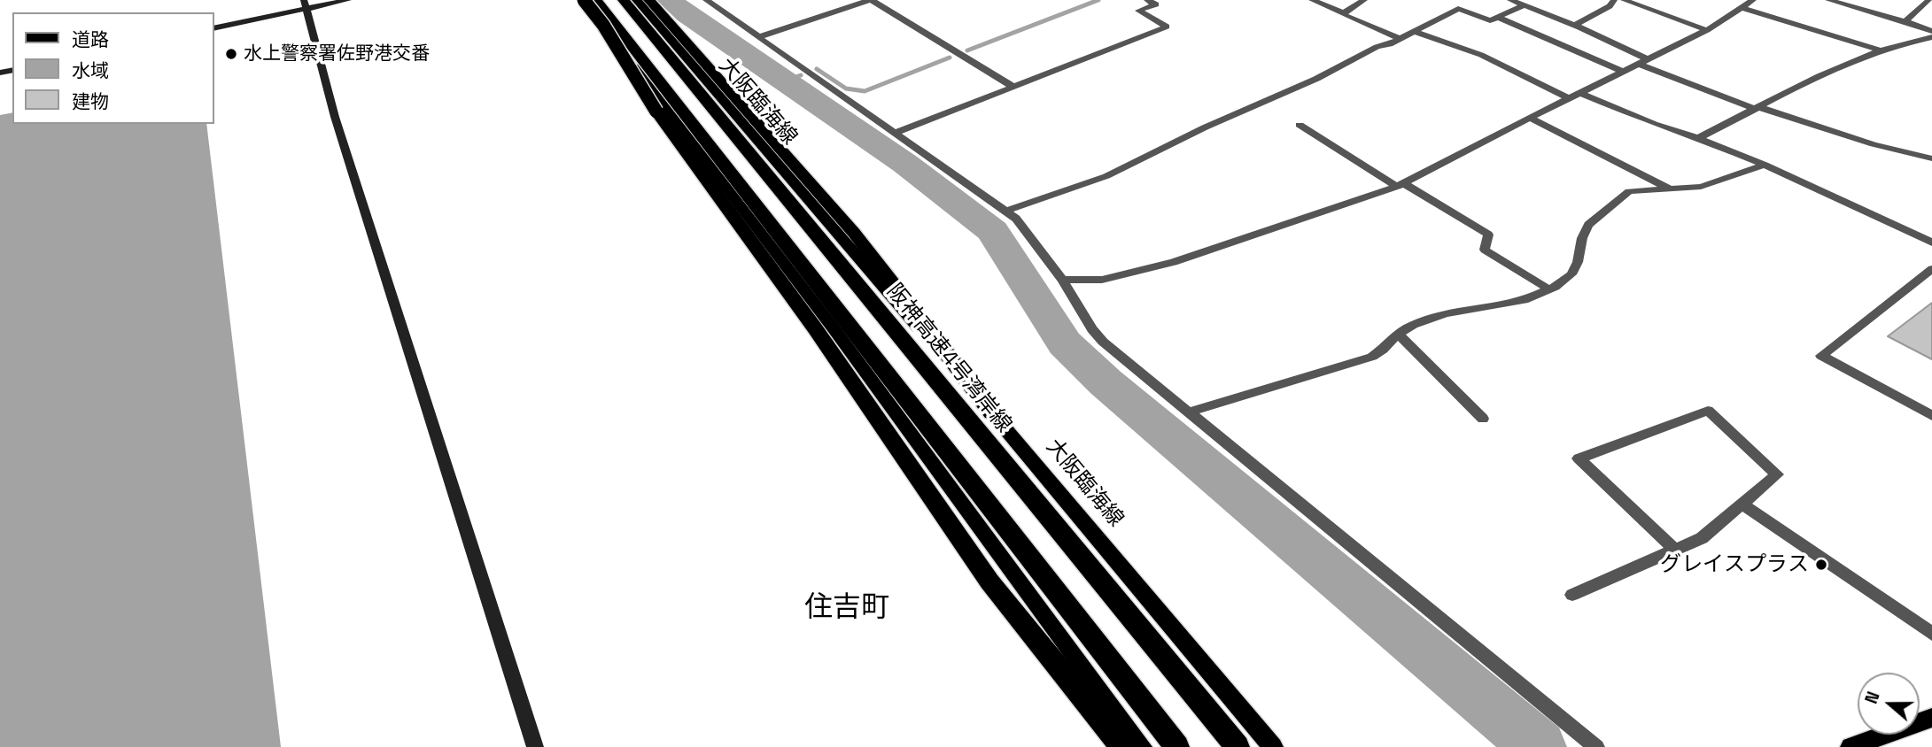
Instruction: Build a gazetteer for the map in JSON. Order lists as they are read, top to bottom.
{
  "streets": {
    "highway": ["阪神高速4号湾岸線"],
    "main road": ["大阪臨海線"]
  },
  "districts": ["住吉町"],
  "places": ["水上警察署佐野港交番", "グレイスプラス"],
  "legend": ["道路", "水域", "建物"],
  "north": "left"
}
